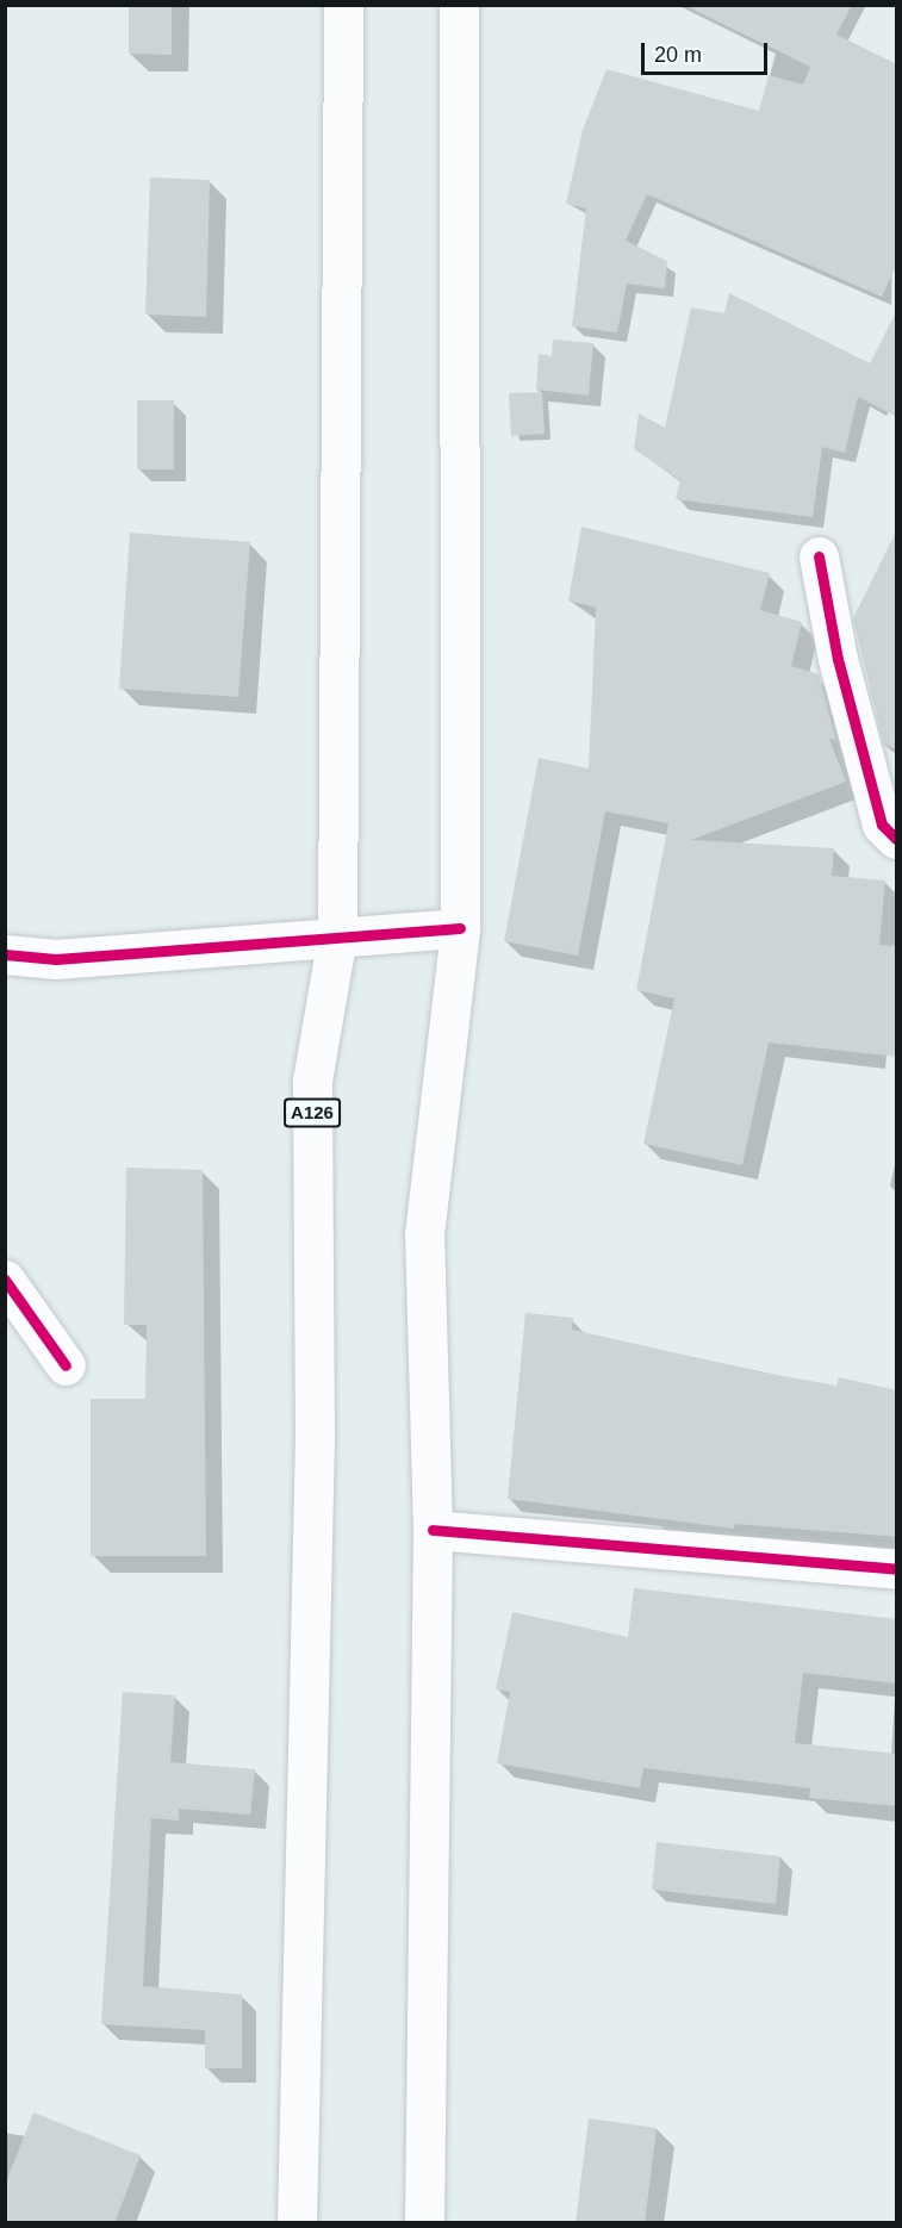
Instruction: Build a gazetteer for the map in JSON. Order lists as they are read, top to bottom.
{
  "streets": {
    "main road": ["A126"]
  },
  "scale_bar": "20 m"
}
